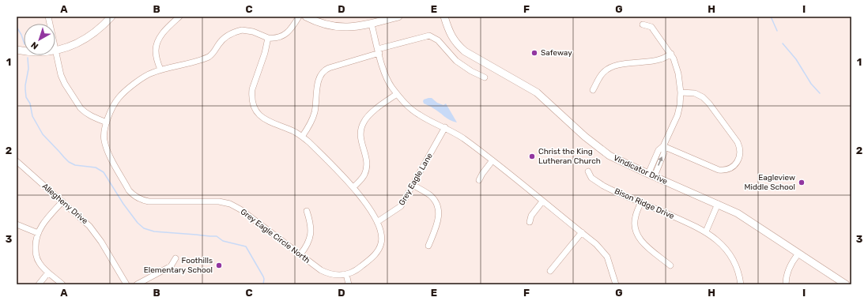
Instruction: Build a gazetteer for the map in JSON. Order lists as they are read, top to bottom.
{
  "streets": {
    "main road": ["Vindicator Drive"],
    "street": [
      "Grey Eagle Lane",
      "Allegheny Drive",
      "Bison Ridge Drive",
      "Grey Eagle Circle North"
    ]
  },
  "places": [
    "Safeway",
    "Christ the King Lutheran Church",
    "Eagleview Middle School",
    "Foothills Elementary School"
  ],
  "north": "bottom left",
  "grid": {
    "columns": [
      "A",
      "B",
      "C",
      "D",
      "E",
      "F",
      "G",
      "H",
      "I"
    ],
    "rows": ["1", "2", "3"]
  }
}
